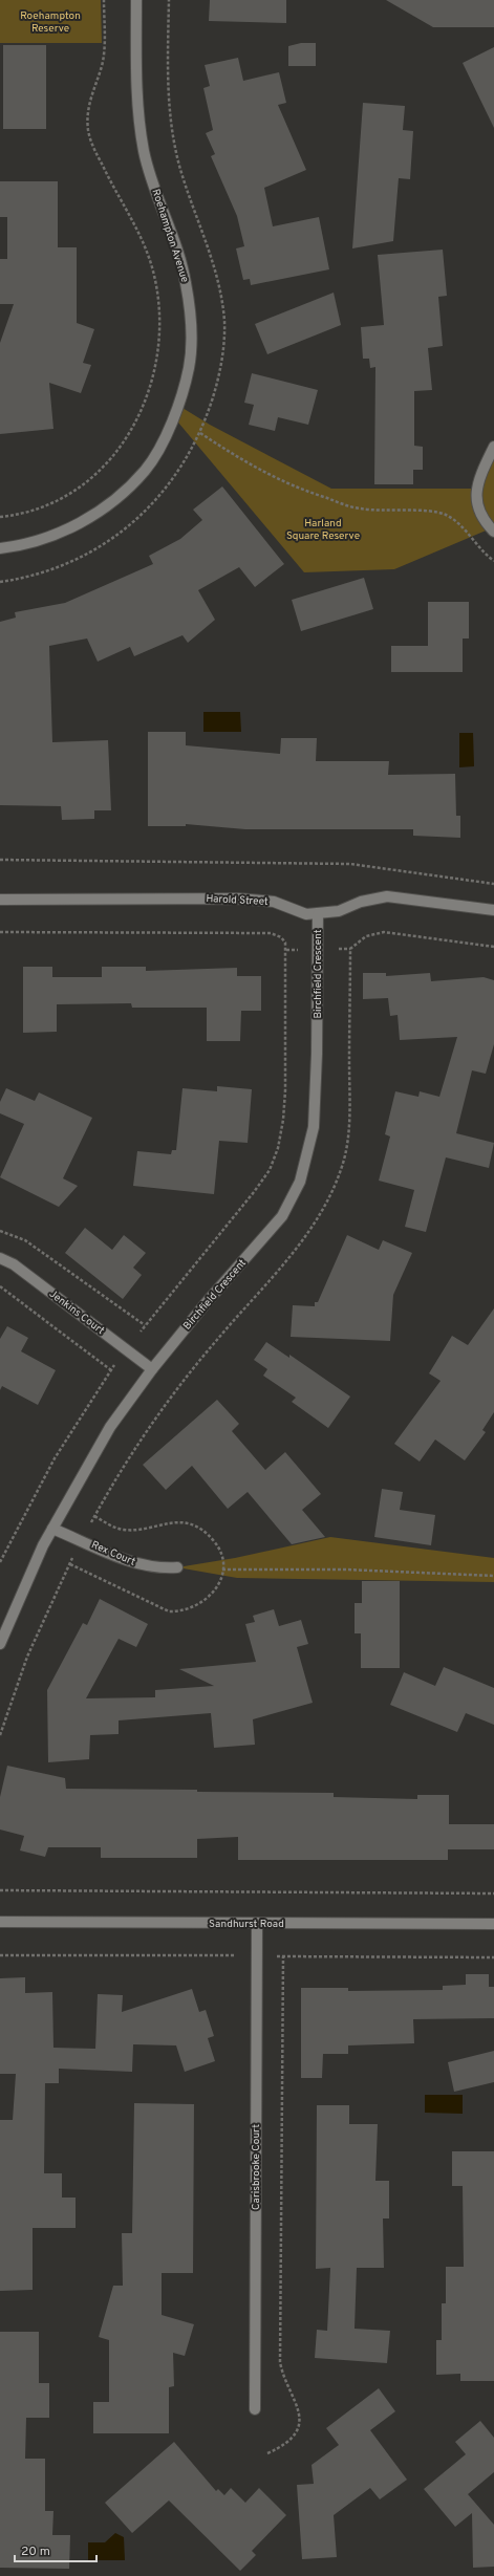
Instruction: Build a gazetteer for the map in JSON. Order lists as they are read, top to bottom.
{
  "streets": {
    "street": [
      "Roehampton Avenue",
      "Harold Street",
      "Birchfield Crescent",
      "Jenkins Court",
      "Rex Court",
      "Sandhurst Road",
      "Carisbrooke Court"
    ]
  },
  "crossings": [
    ["Harold Street", "Birchfield Crescent"],
    ["Birchfield Crescent", "Jenkins Court"],
    ["Birchfield Crescent", "Rex Court"],
    ["Sandhurst Road", "Carisbrooke Court"]
  ],
  "parks": ["Roehampton Reserve", "Harland Square Reserve"],
  "scale_bar": "20 m"
}
